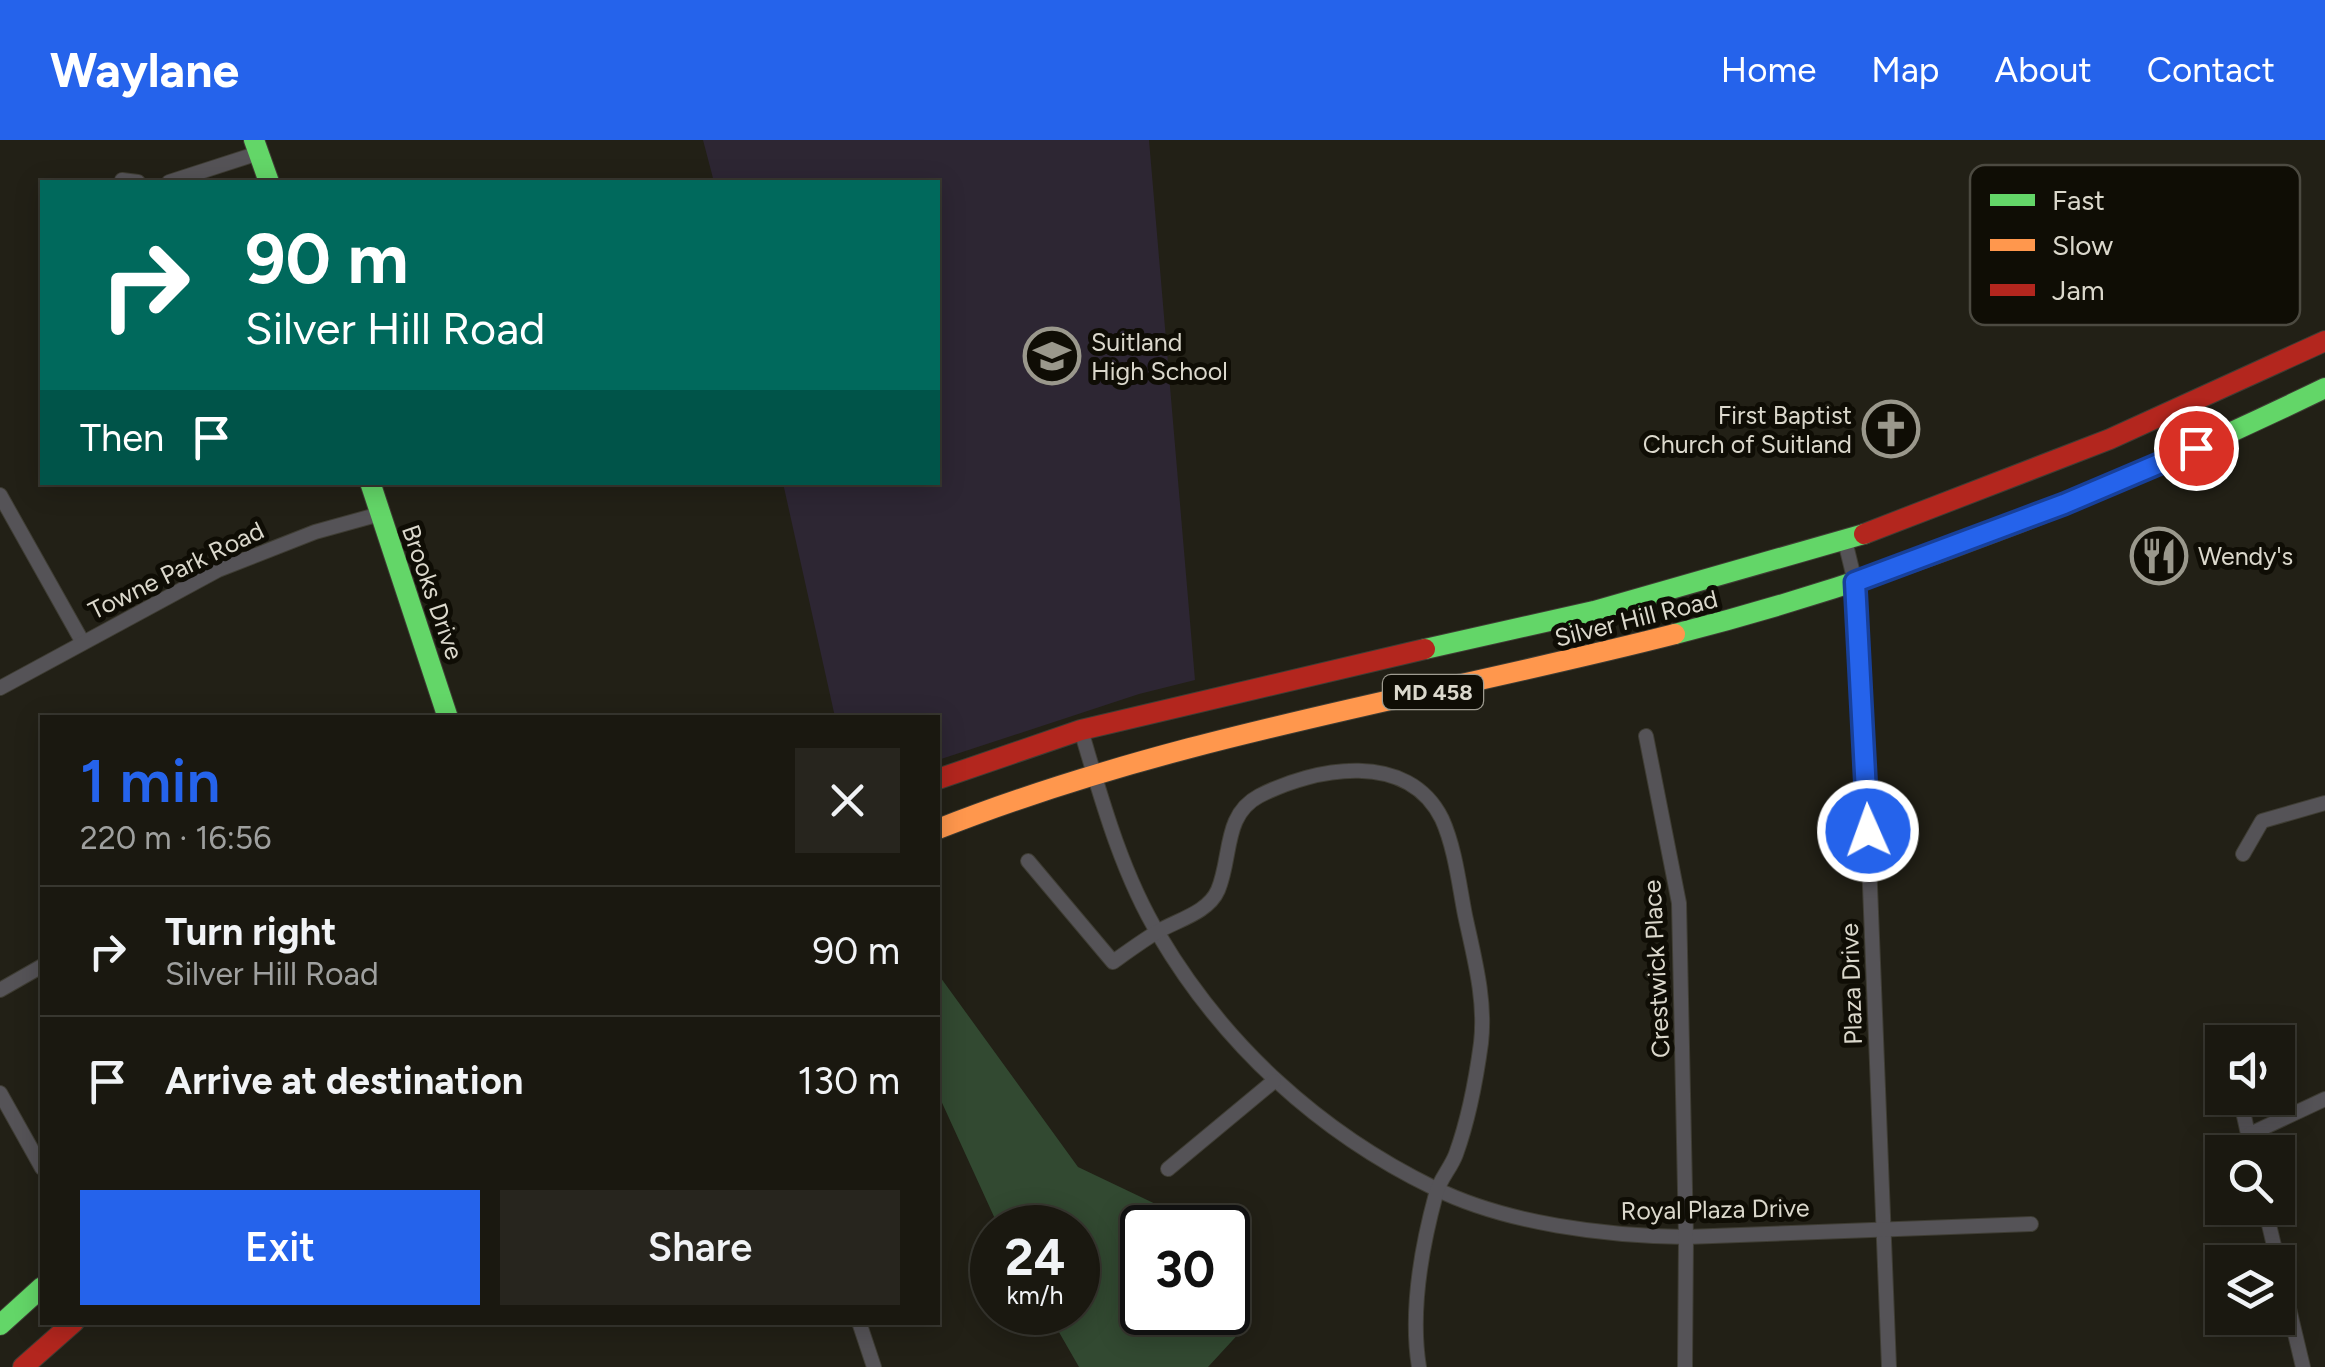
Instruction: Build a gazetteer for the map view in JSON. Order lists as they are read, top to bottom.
{
  "streets": {
    "main road": ["Brooks Drive", "Silver Hill Road", "MD 458"],
    "street": [
      "Towne Park Road",
      "Crestwick Place",
      "Plaza Drive",
      "Royal Plaza Drive"
    ]
  },
  "crossings": [
    ["Towne Park Road", "Brooks Drive"],
    ["Silver Hill Road", "Plaza Drive"],
    ["Silver Hill Road", "Royal Plaza Drive"],
    ["Crestwick Place", "Royal Plaza Drive"],
    ["Plaza Drive", "Royal Plaza Drive"]
  ],
  "places": {
    "school or university": ["Suitland High School"],
    "church": ["First Baptist Church of Suitland"],
    "restaurant": ["Wendy's"]
  },
  "legend": ["Fast", "Slow", "Jam"],
  "page": {
    "header": "Waylane",
    "nav": [
      "Home",
      "Map",
      "About",
      "Contact"
    ],
    "turn": ["90 m", "Silver Hill Road"],
    "then": "Then",
    "heading": ["1 min", "220 m · 16:56"],
    "list": [
      {
        "name": "Turn right",
        "note": "Silver Hill Road",
        "value": "90 m"
      },
      {
        "name": "Arrive at destination",
        "value": "130 m"
      }
    ],
    "buttons": ["Exit", "Share"],
    "speed": "24 km/h",
    "limit": "30"
  }
}
